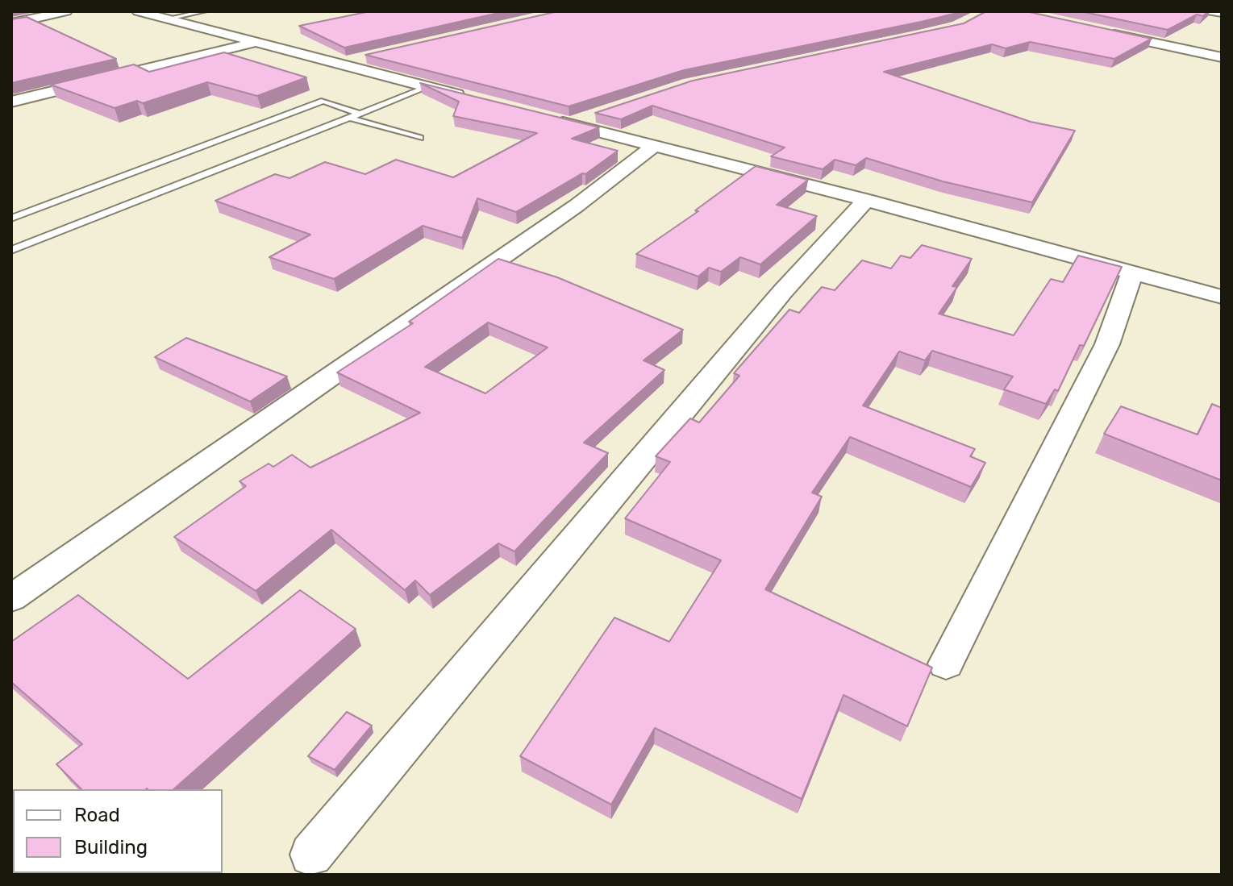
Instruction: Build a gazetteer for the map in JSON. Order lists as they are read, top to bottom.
{
  "legend": ["Road", "Building"]
}
